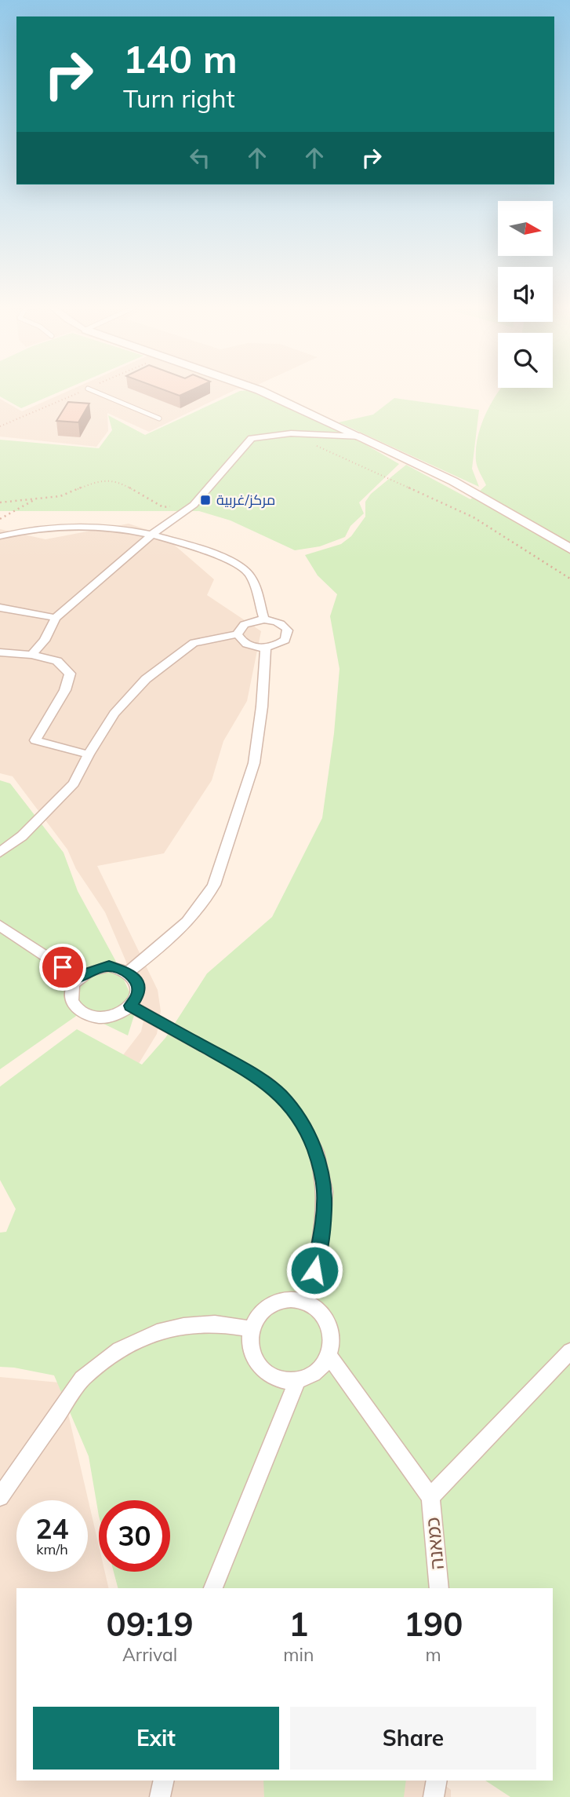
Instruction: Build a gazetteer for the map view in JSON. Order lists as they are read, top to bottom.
{
  "streets": {
    "street": ["כמאנה"]
  },
  "places": {
    "transit": ["مركز/غربية"]
  },
  "north": "right",
  "page": {
    "turn": ["140 m", "Turn right"],
    "speed": "24 km/h",
    "limit": "30",
    "eta": [
      "09:19",
      "Arrival",
      "1",
      "min",
      "190",
      "m"
    ],
    "buttons": ["Exit", "Share"]
  }
}
